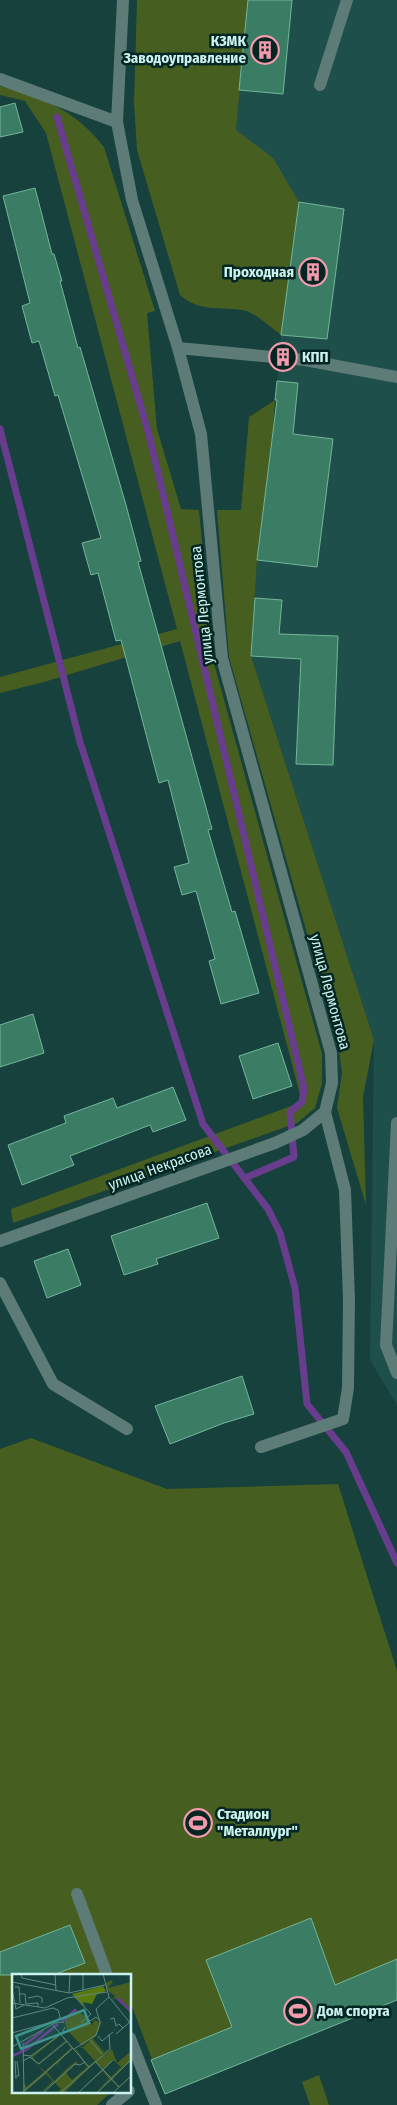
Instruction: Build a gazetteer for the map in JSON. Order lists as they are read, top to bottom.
{
  "streets": {
    "street": ["улица Лермонтова", "улица Некрасова"]
  },
  "crossings": [
    ["улица Лермонтова", "улица Некрасова"]
  ],
  "places": {
    "building": ["КЗМК Заводоуправление", "Проходная", "КПП"],
    "sports": ["Стадион \"Металлург\"", "Дом спорта"]
  }
}
